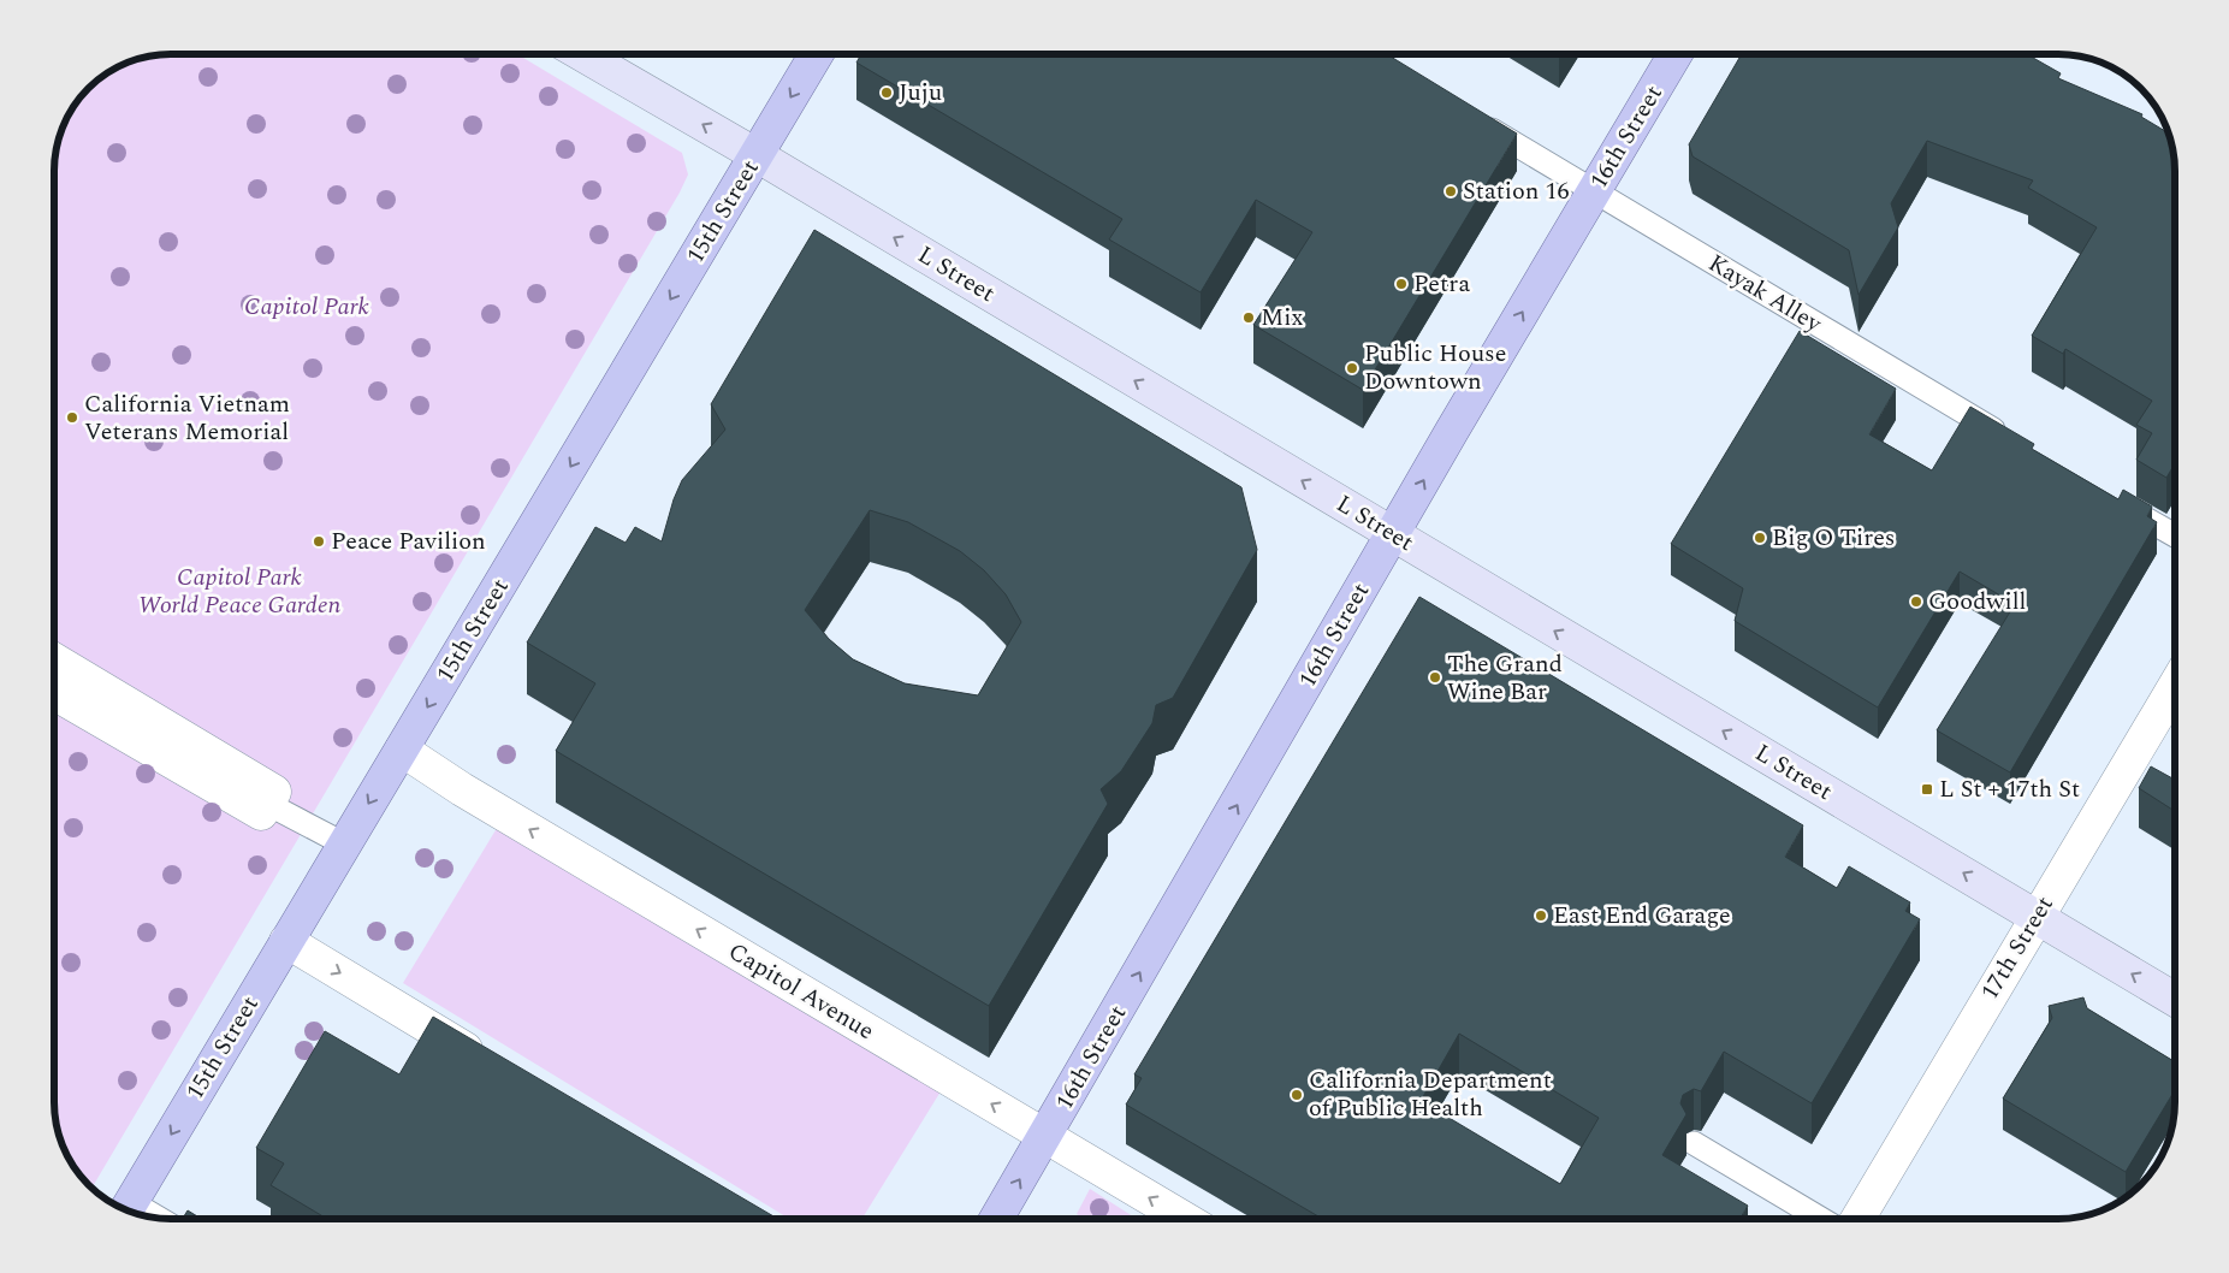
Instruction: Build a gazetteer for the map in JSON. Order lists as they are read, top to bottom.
{
  "streets": {
    "main road": ["16th Street", "15th Street", "L Street"],
    "street": ["17th Street", "Capitol Avenue"],
    "lane": ["Kayak Alley"]
  },
  "crossings": [
    ["16th Street", "L Street"],
    ["16th Street", "Kayak Alley"],
    ["16th Street", "Capitol Avenue"],
    ["15th Street", "L Street"],
    ["15th Street", "Capitol Avenue"],
    ["L Street", "17th Street"]
  ],
  "one_way": [
    "16th Street",
    "15th Street",
    "L Street",
    "Capitol Avenue"
  ],
  "parks": ["Capitol Park", "Capitol Park World Peace Garden"],
  "places": {
    "other": [
      "Juju",
      "Station 16",
      "Petra",
      "Mix",
      "Public House Downtown",
      "California Vietnam Veterans Memorial",
      "Big O Tires",
      "Peace Pavilion",
      "Goodwill",
      "The Grand Wine Bar",
      "East End Garage",
      "California Department of Public Health"
    ],
    "transit": ["L St + 17th St"]
  }
}
